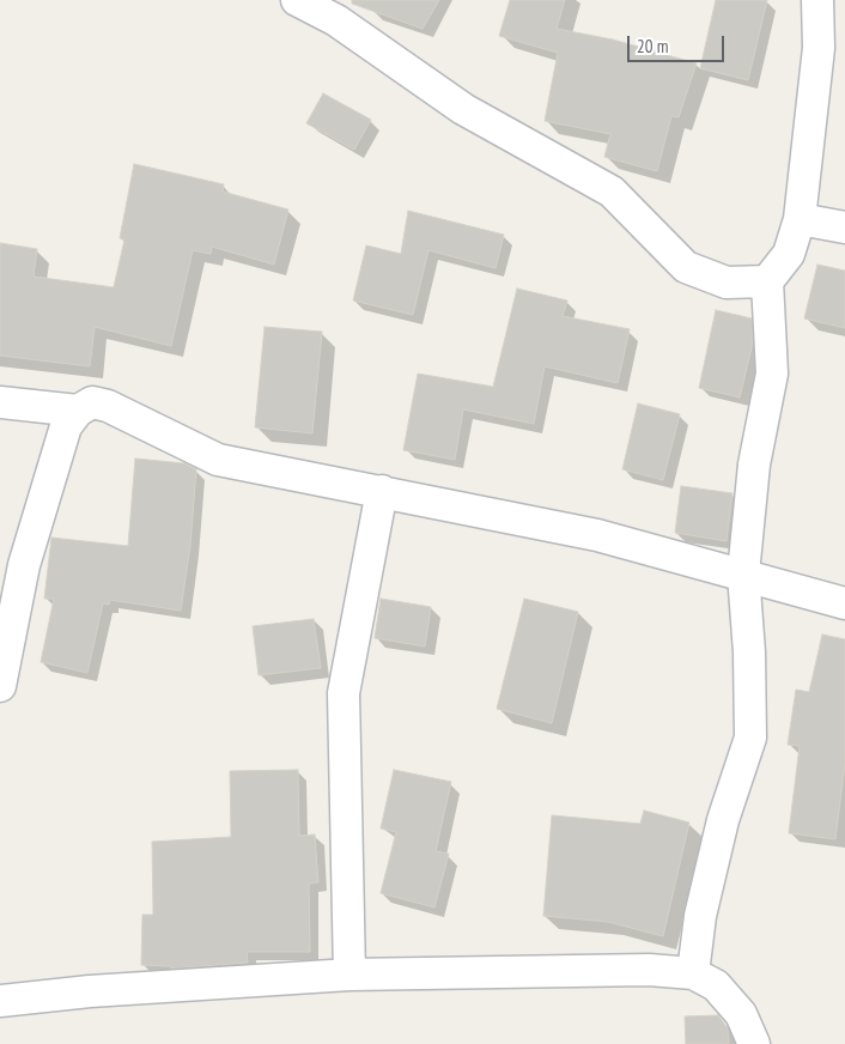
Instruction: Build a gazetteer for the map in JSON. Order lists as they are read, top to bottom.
{
  "scale_bar": "20 m"
}
